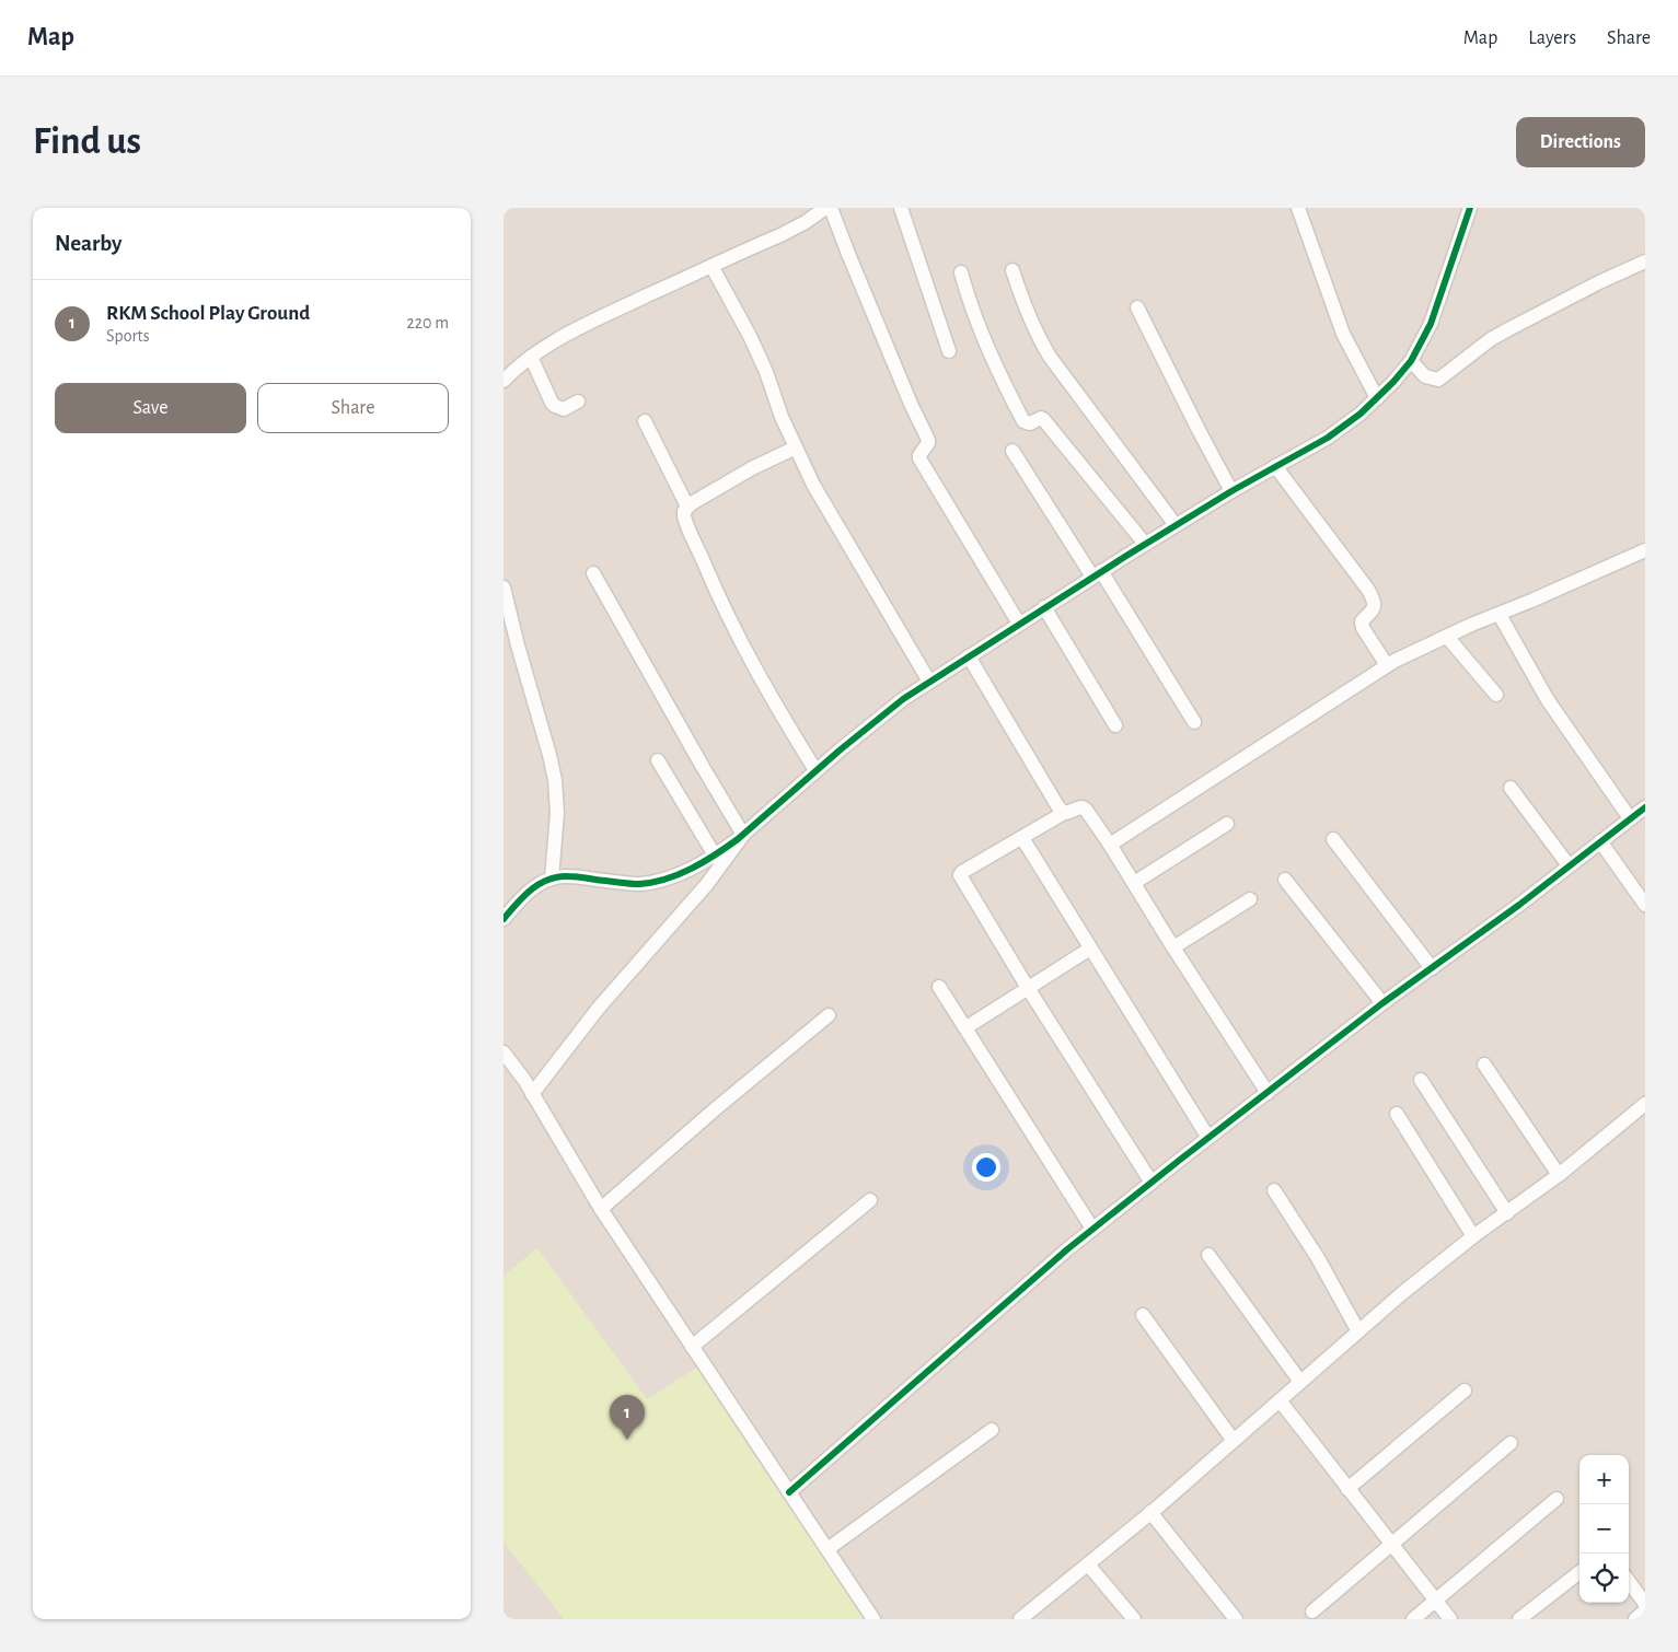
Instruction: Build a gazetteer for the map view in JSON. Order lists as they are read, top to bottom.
{
  "page": {
    "header": "Map",
    "nav": ["Map", "Layers", "Share"],
    "buttons": [
      "Directions",
      ["Save", "Share"]
    ],
    "title": "Find us",
    "heading": "Nearby",
    "list": [
      {
        "mark": "1",
        "name": "RKM School Play Ground",
        "note": "Sports",
        "value": "220 m"
      }
    ],
    "pins": "1",
    "map_buttons": ["+", "−"]
  }
}
